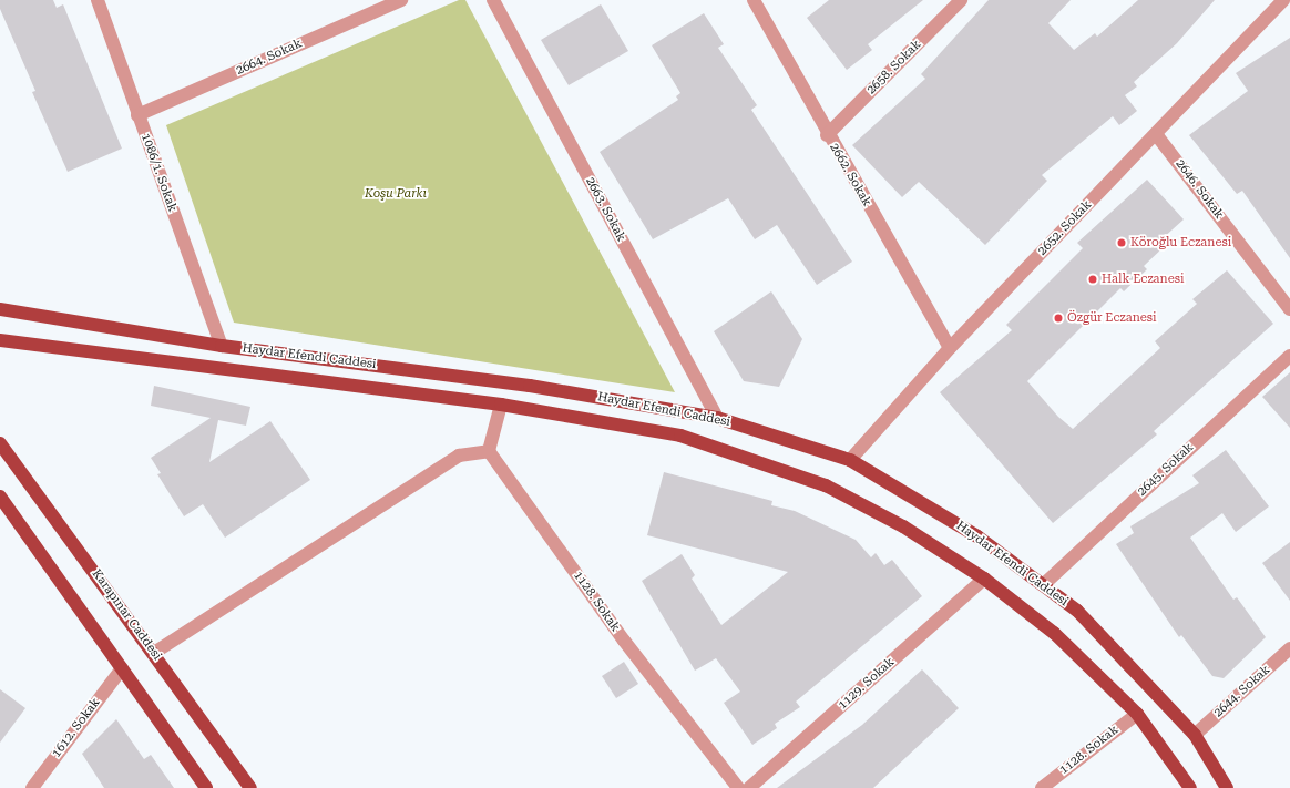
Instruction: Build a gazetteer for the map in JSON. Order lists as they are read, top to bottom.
{
  "streets": {
    "main road": ["Haydar Efendi Caddesi", "Karapınar Caddesi"],
    "street": [
      "2664. Sokak",
      "2658. Sokak",
      "1086/1. Sokak",
      "2662. Sokak",
      "2646. Sokak",
      "2663. Sokak",
      "2652. Sokak",
      "2645. Sokak",
      "1128. Sokak",
      "1129. Sokak",
      "2644. Sokak",
      "1612. Sokak"
    ]
  },
  "crossings": [
    ["2664. Sokak", "1086/1. Sokak"],
    ["2658. Sokak", "2662. Sokak"],
    ["1086/1. Sokak", "Haydar Efendi Caddesi"],
    ["2662. Sokak", "2652. Sokak"],
    ["2646. Sokak", "2652. Sokak"],
    ["2663. Sokak", "Haydar Efendi Caddesi"],
    ["2652. Sokak", "Haydar Efendi Caddesi"],
    ["Haydar Efendi Caddesi", "2645. Sokak"],
    ["Haydar Efendi Caddesi", "1128. Sokak"],
    ["Haydar Efendi Caddesi", "1129. Sokak"],
    ["Haydar Efendi Caddesi", "2644. Sokak"]
  ],
  "parks": ["Koşu Parkı"],
  "places": ["Köroğlu Eczanesi", "Halk Eczanesi", "Özgür Eczanesi"]
}
